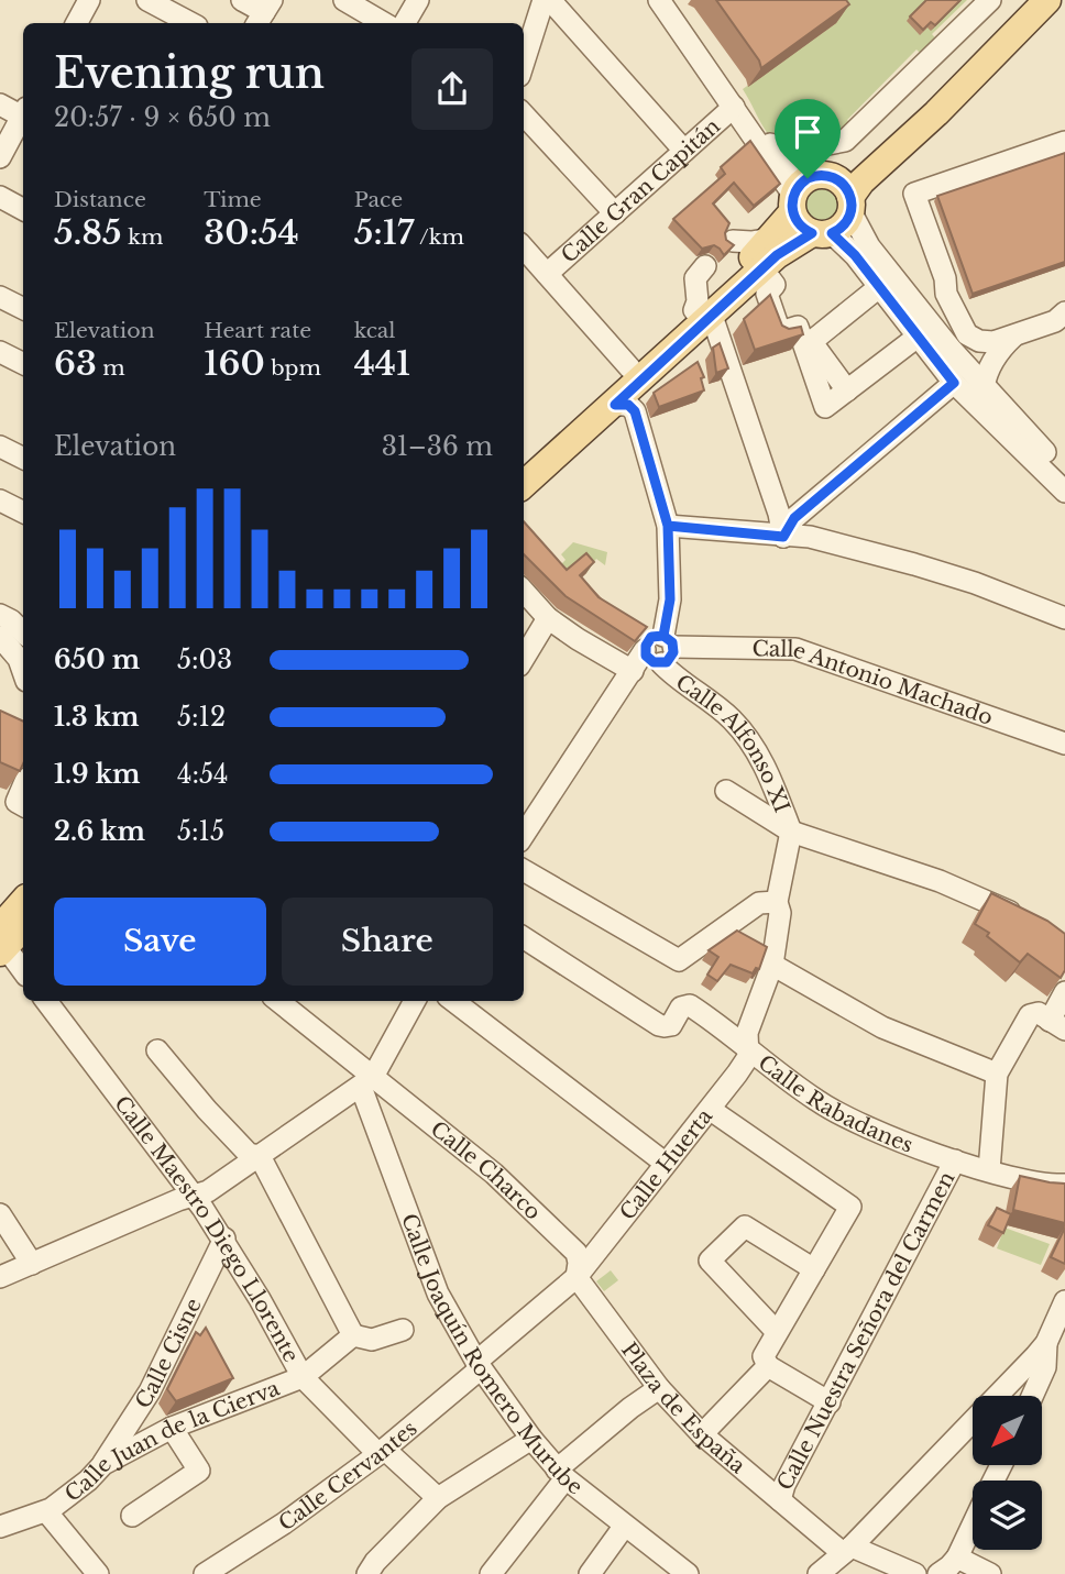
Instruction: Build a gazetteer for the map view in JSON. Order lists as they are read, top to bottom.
{
  "streets": {
    "street": [
      "Calle Gran Capitán",
      "Calle Antonio Machado",
      "Calle Alfonso XI",
      "Calle Rabadanes",
      "Calle Huerta",
      "Calle Charco",
      "Calle Maestro Diego Llorente",
      "Calle Nuestra Señora del Carmen",
      "Calle Joaquín Romero Murube",
      "Calle Cisne",
      "Plaza de España",
      "Calle Juan de la Cierva",
      "Calle Cervantes"
    ]
  },
  "crossings": [
    ["Calle Antonio Machado", "Calle Alfonso XI"],
    ["Calle Alfonso XI", "Calle Huerta"],
    ["Calle Rabadanes", "Calle Huerta"],
    ["Calle Rabadanes", "Calle Nuestra Señora del Carmen"],
    ["Calle Huerta", "Calle Charco"],
    ["Calle Huerta", "Calle Joaquín Romero Murube"],
    ["Calle Huerta", "Plaza de España"],
    ["Calle Huerta", "Calle Cervantes"],
    ["Calle Charco", "Calle Joaquín Romero Murube"],
    ["Calle Charco", "Plaza de España"],
    ["Calle Maestro Diego Llorente", "Calle Cisne"],
    ["Calle Maestro Diego Llorente", "Calle Juan de la Cierva"],
    ["Calle Maestro Diego Llorente", "Calle Cervantes"],
    ["Calle Nuestra Señora del Carmen", "Plaza de España"],
    ["Calle Joaquín Romero Murube", "Calle Cervantes"],
    ["Calle Cisne", "Calle Juan de la Cierva"]
  ],
  "north": "bottom left",
  "page": {
    "heading": ["Evening run", "20:57 · 9 × 650 m"],
    "stats": [
      ["Distance", "5.85 km"],
      ["Time", "30:54"],
      ["Pace", "5:17 /km"],
      ["Elevation", "63 m"],
      ["Heart rate", "160 bpm"],
      ["kcal", "441"]
    ],
    "chart": ["Elevation", "31–36 m"],
    "list": [
      {
        "name": "650 m",
        "note": "5:03"
      },
      {
        "name": "1.3 km",
        "note": "5:12"
      },
      {
        "name": "1.9 km",
        "note": "4:54"
      },
      {
        "name": "2.6 km",
        "note": "5:15"
      }
    ],
    "buttons": ["Save", "Share"]
  }
}
